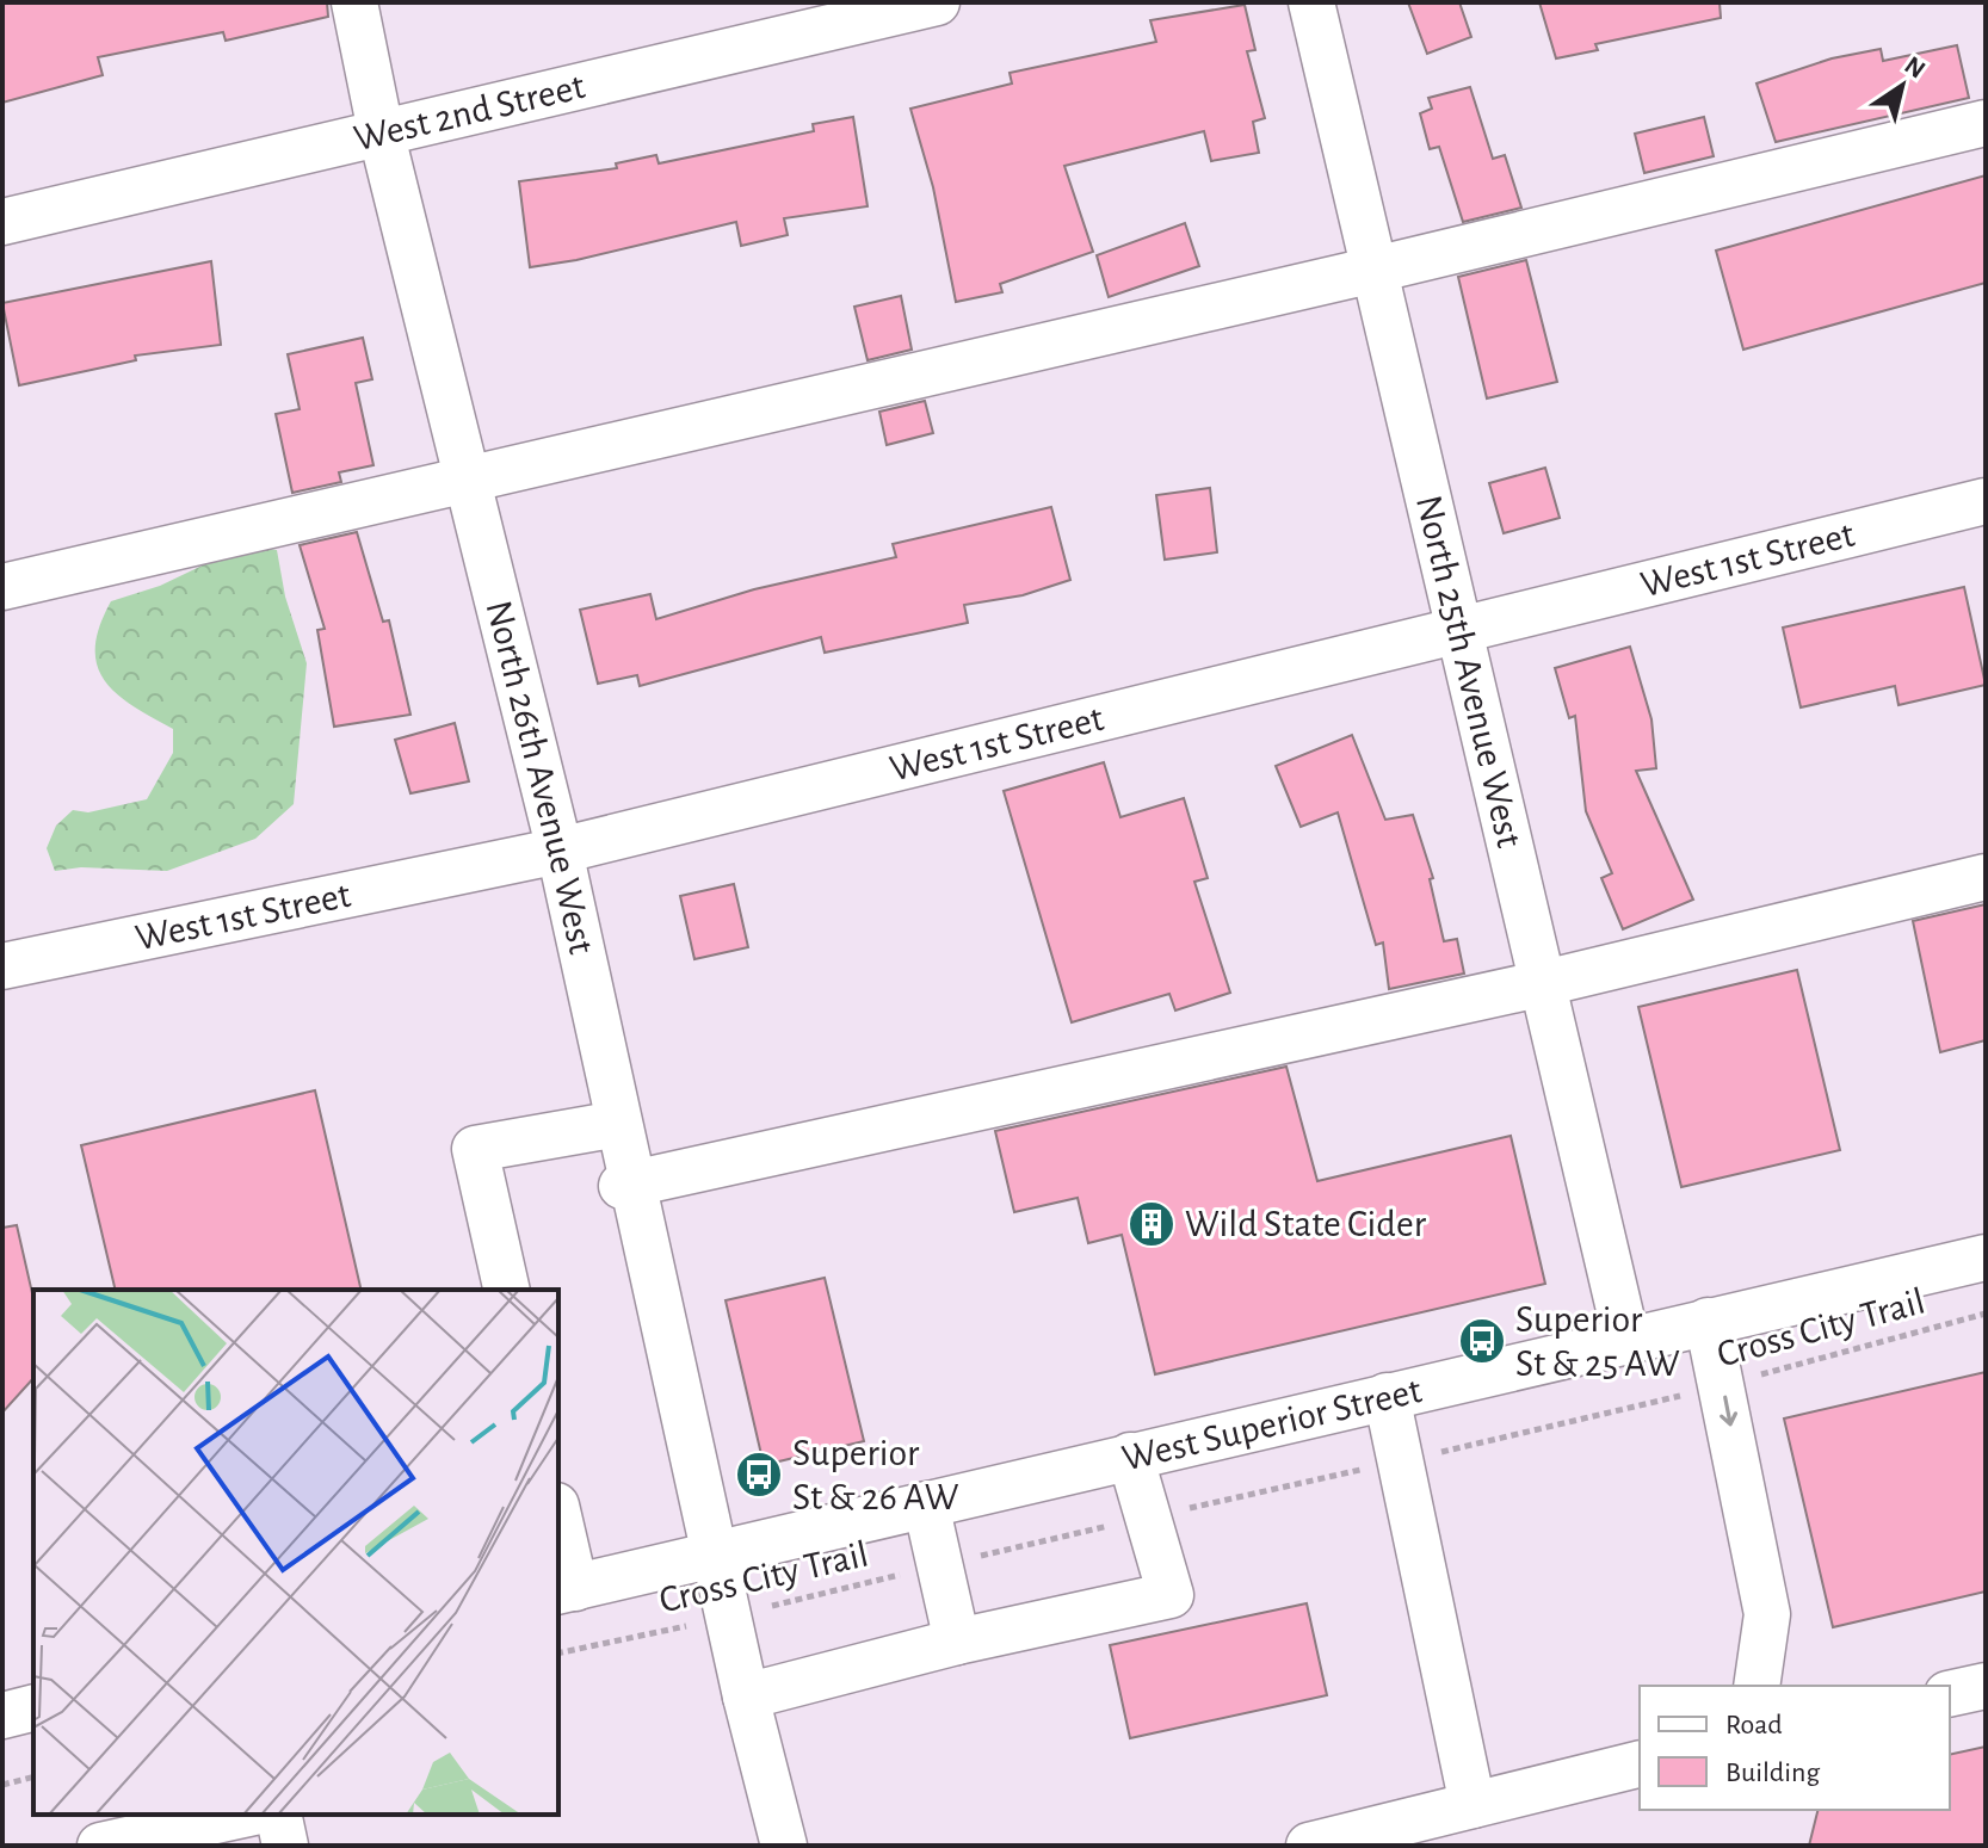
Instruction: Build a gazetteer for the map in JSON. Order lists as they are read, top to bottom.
{
  "streets": {
    "street": [
      "West 2nd Street",
      "West 1st Street",
      "North 25th Avenue West",
      "North 26th Avenue West",
      "West Superior Street"
    ],
    "path": ["Cross City Trail"]
  },
  "crossings": [
    ["West 2nd Street", "North 26th Avenue West"],
    ["West 1st Street", "North 25th Avenue West"],
    ["West 1st Street", "North 26th Avenue West"],
    ["North 25th Avenue West", "West Superior Street"],
    ["North 26th Avenue West", "Cross City Trail"],
    ["North 26th Avenue West", "West Superior Street"]
  ],
  "places": {
    "building": ["Wild State Cider"],
    "bus stop": ["Superior St & 25 AW", "Superior St & 26 AW"]
  },
  "legend": ["Road", "Building"],
  "north": "top right"
}
